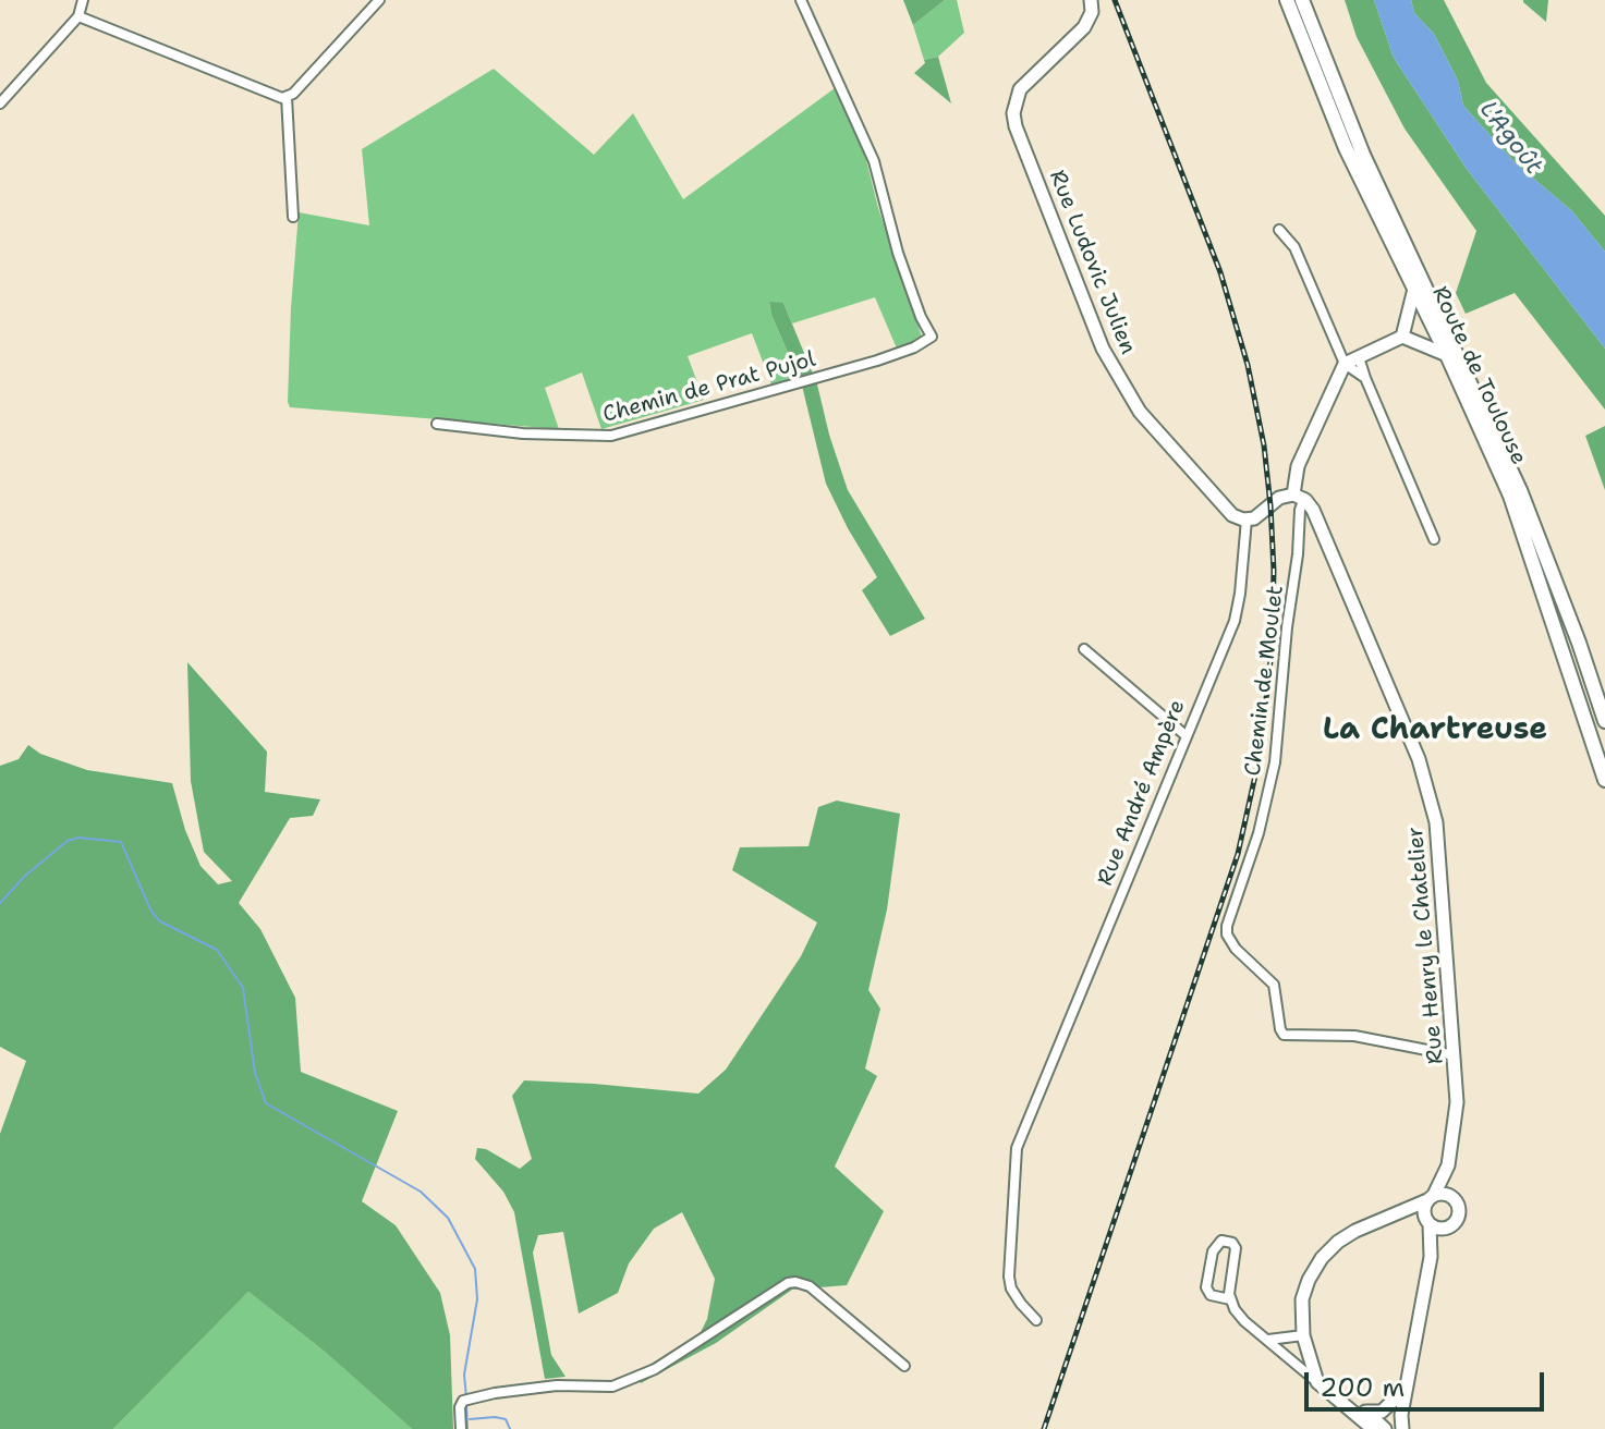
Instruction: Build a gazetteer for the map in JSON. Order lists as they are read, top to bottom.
{
  "streets": {
    "main road": ["Rue Ludovic Julien", "Route de Toulouse", "Rue Henry le Chatelier"],
    "street": ["Chemin de Prat Pujol", "Chemin de Moulet", "Rue André Ampère"]
  },
  "crossings": [
    ["Rue Ludovic Julien", "Rue André Ampère"],
    ["Chemin de Moulet", "Rue Henry le Chatelier"]
  ],
  "districts": ["La Chartreuse"],
  "water": ["L'Agoût"],
  "scale_bar": "200 m"
}
